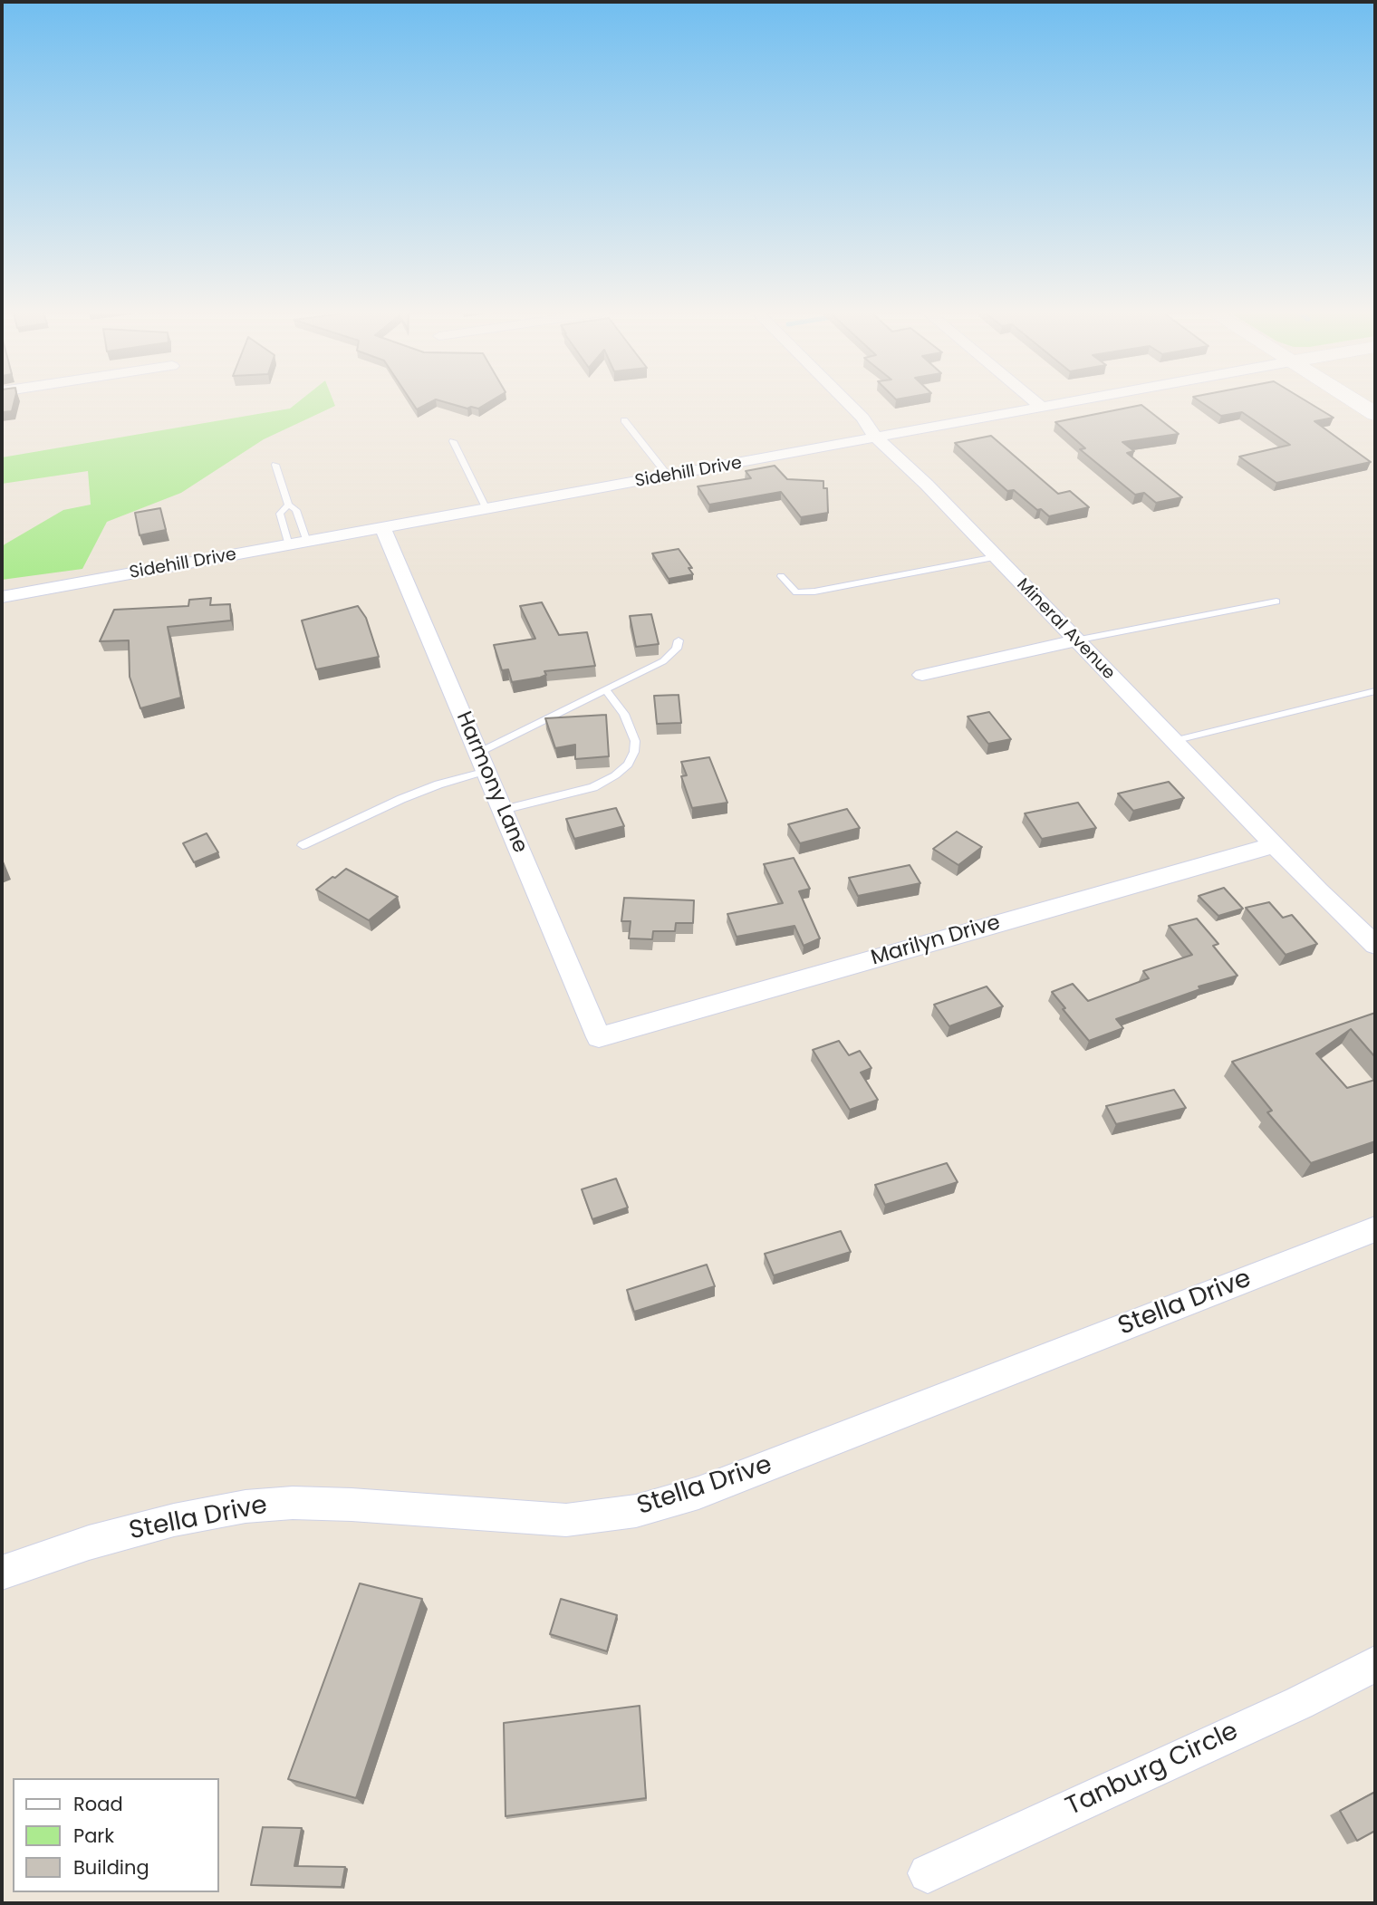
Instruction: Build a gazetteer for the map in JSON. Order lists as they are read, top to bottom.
{
  "streets": {
    "street": [
      "Sidehill Drive",
      "Mineral Avenue",
      "Harmony Lane",
      "Marilyn Drive",
      "Stella Drive",
      "Tanburg Circle"
    ]
  },
  "crossings": [
    ["Sidehill Drive", "Mineral Avenue"],
    ["Sidehill Drive", "Harmony Lane"],
    ["Mineral Avenue", "Marilyn Drive"],
    ["Harmony Lane", "Marilyn Drive"]
  ],
  "legend": ["Road", "Park", "Building"]
}
